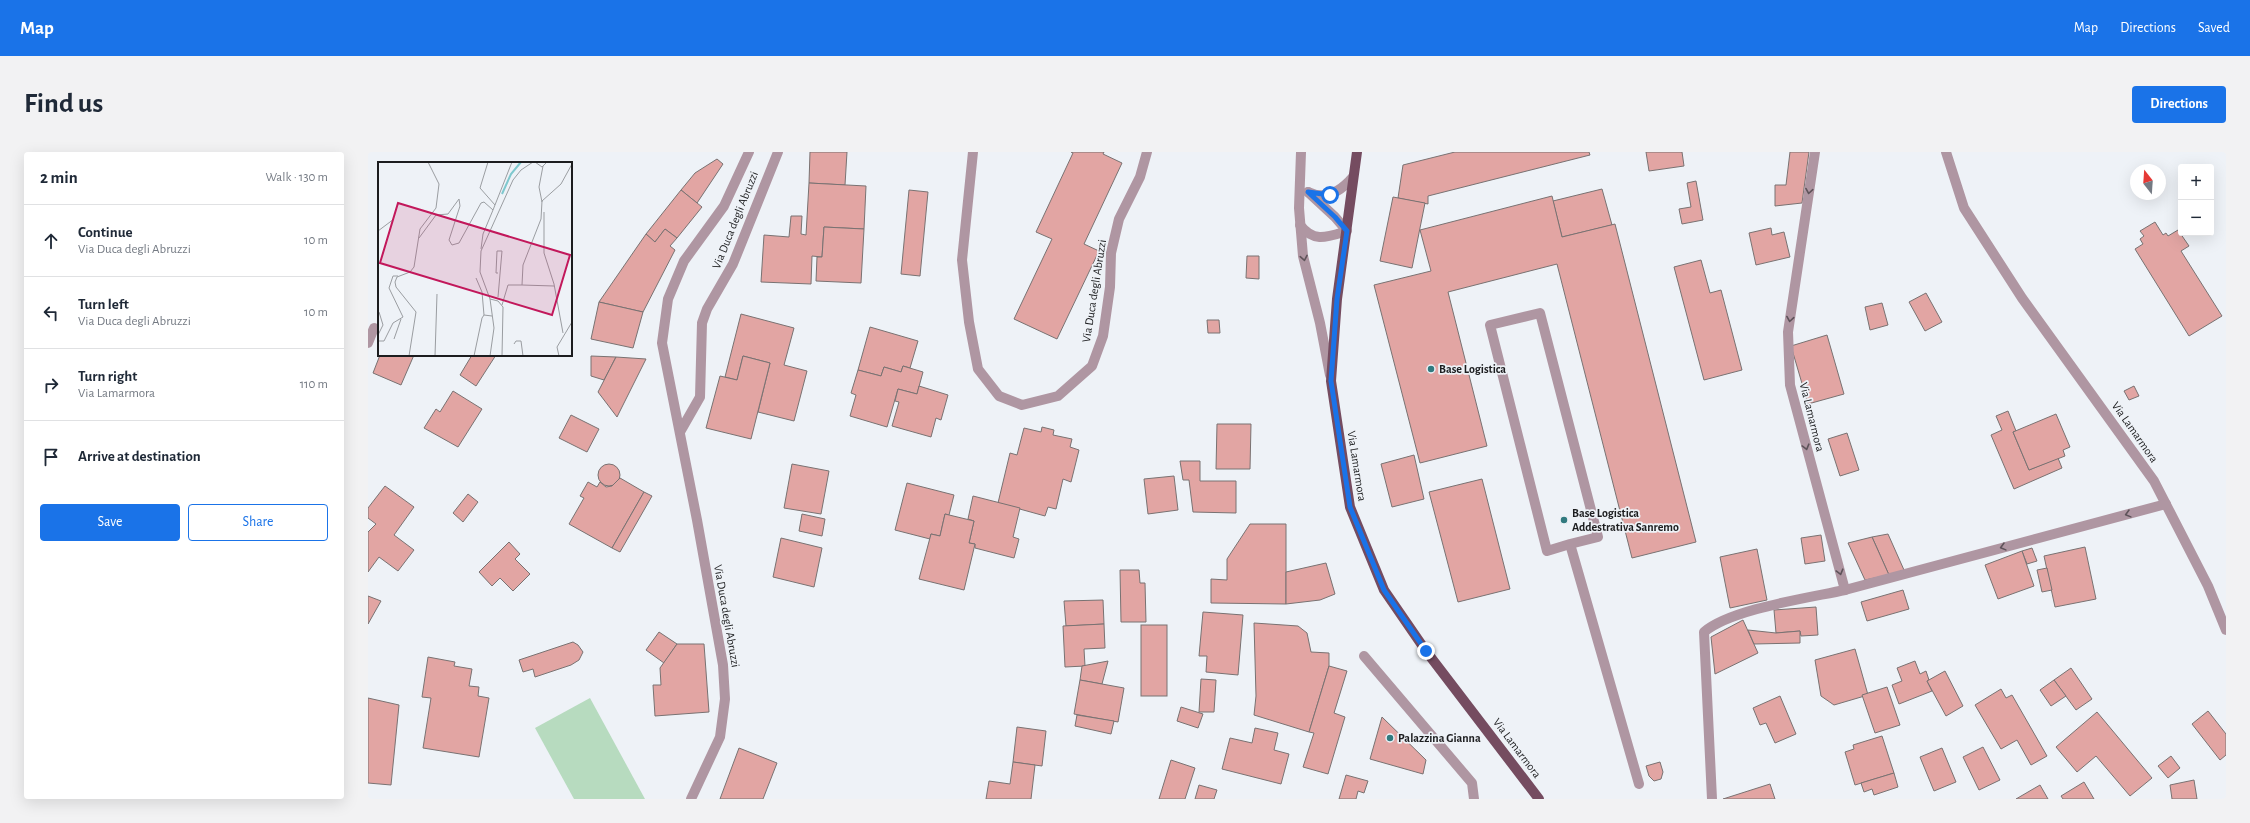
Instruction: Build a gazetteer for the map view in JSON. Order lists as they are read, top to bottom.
{
  "streets": {
    "main road": ["Via Lamarmora"],
    "street": ["Via Duca degli Abruzzi"]
  },
  "places": ["Base Logistica", "Base Logistica Addestrativa Sanremo", "Palazzina Gianna"],
  "north": "top",
  "page": {
    "header": "Map",
    "nav": ["Map", "Directions", "Saved"],
    "buttons": [
      "Directions",
      ["Save", "Share"]
    ],
    "title": "Find us",
    "heading": ["2 min", "Walk · 130 m"],
    "map_buttons": ["+", "−"],
    "list": [
      ["Continue", "Via Duca degli Abruzzi", "10 m"],
      ["Turn left", "Via Duca degli Abruzzi", "10 m"],
      ["Turn right", "Via Lamarmora", "110 m"],
      "Arrive at destination"
    ]
  }
}
